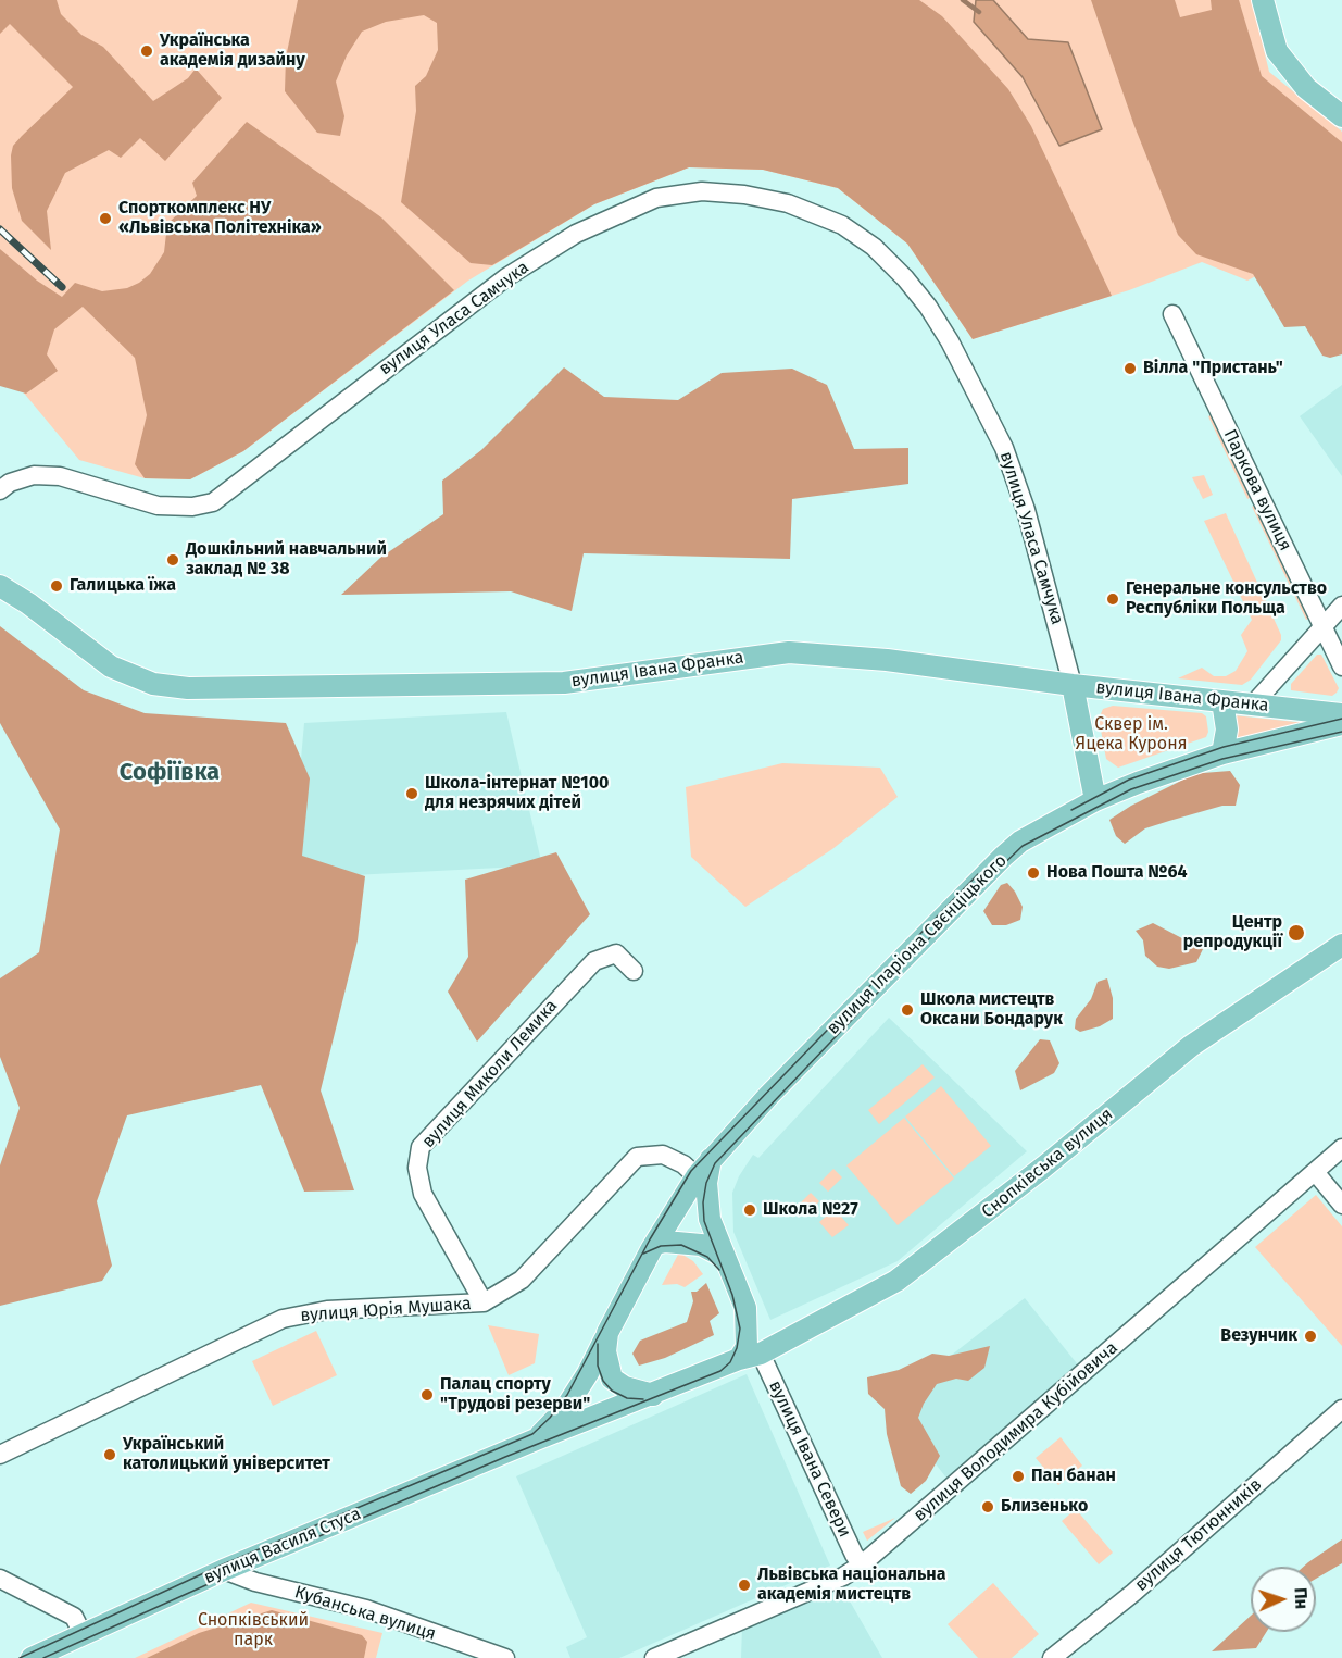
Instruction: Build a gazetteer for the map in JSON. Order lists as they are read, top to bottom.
{
  "streets": {
    "main road": [
      "вулиця Уласа Самчука",
      "вулиця Івана Франка",
      "вулиця Іларіона Свєнціцького",
      "Снопківська вулиця",
      "вулиця Василя Стуса"
    ],
    "street": [
      "Паркова вулиця",
      "вулиця Миколи Лемика",
      "вулиця Юрія Мушака",
      "вулиця Володимира Кубійовича",
      "вулиця Івана Севери",
      "вулиця Тютюнників",
      "Кубанська вулиця"
    ]
  },
  "crossings": [
    ["вулиця Уласа Самчука", "вулиця Івана Франка"],
    ["вулиця Уласа Самчука", "вулиця Іларіона Свєнціцького"],
    ["вулиця Іларіона Свєнціцького", "Снопківська вулиця"],
    ["вулиця Іларіона Свєнціцького", "вулиця Юрія Мушака"],
    ["вулиця Миколи Лемика", "вулиця Юрія Мушака"],
    ["Снопківська вулиця", "вулиця Івана Севери"],
    ["вулиця Володимира Кубійовича", "вулиця Івана Севери"],
    ["вулиця Василя Стуса", "Кубанська вулиця"]
  ],
  "districts": ["Софіївка"],
  "parks": ["Сквер ім. Яцека Куроня", "Снопківський парк"],
  "places": [
    "Українська академія дизайну",
    "Спорткомплекс НУ «Львівська Політехніка»",
    "Вілла \"Пристань\"",
    "Дошкільний навчальний заклад № 38",
    "Галицька їжа",
    "Генеральне консульство Республіки Польща",
    "Школа-інтернат №100 для незрячих дітей",
    "Нова Пошта №64",
    "Центр репродукції",
    "Школа мистецтв Оксани Бондарук",
    "Школа №27",
    "Везунчик",
    "Палац спорту \"Трудові резерви\"",
    "Український католицький університет",
    "Пан банан",
    "Близенько",
    "Львівська національна академія мистецтв"
  ],
  "north": "right"
}
